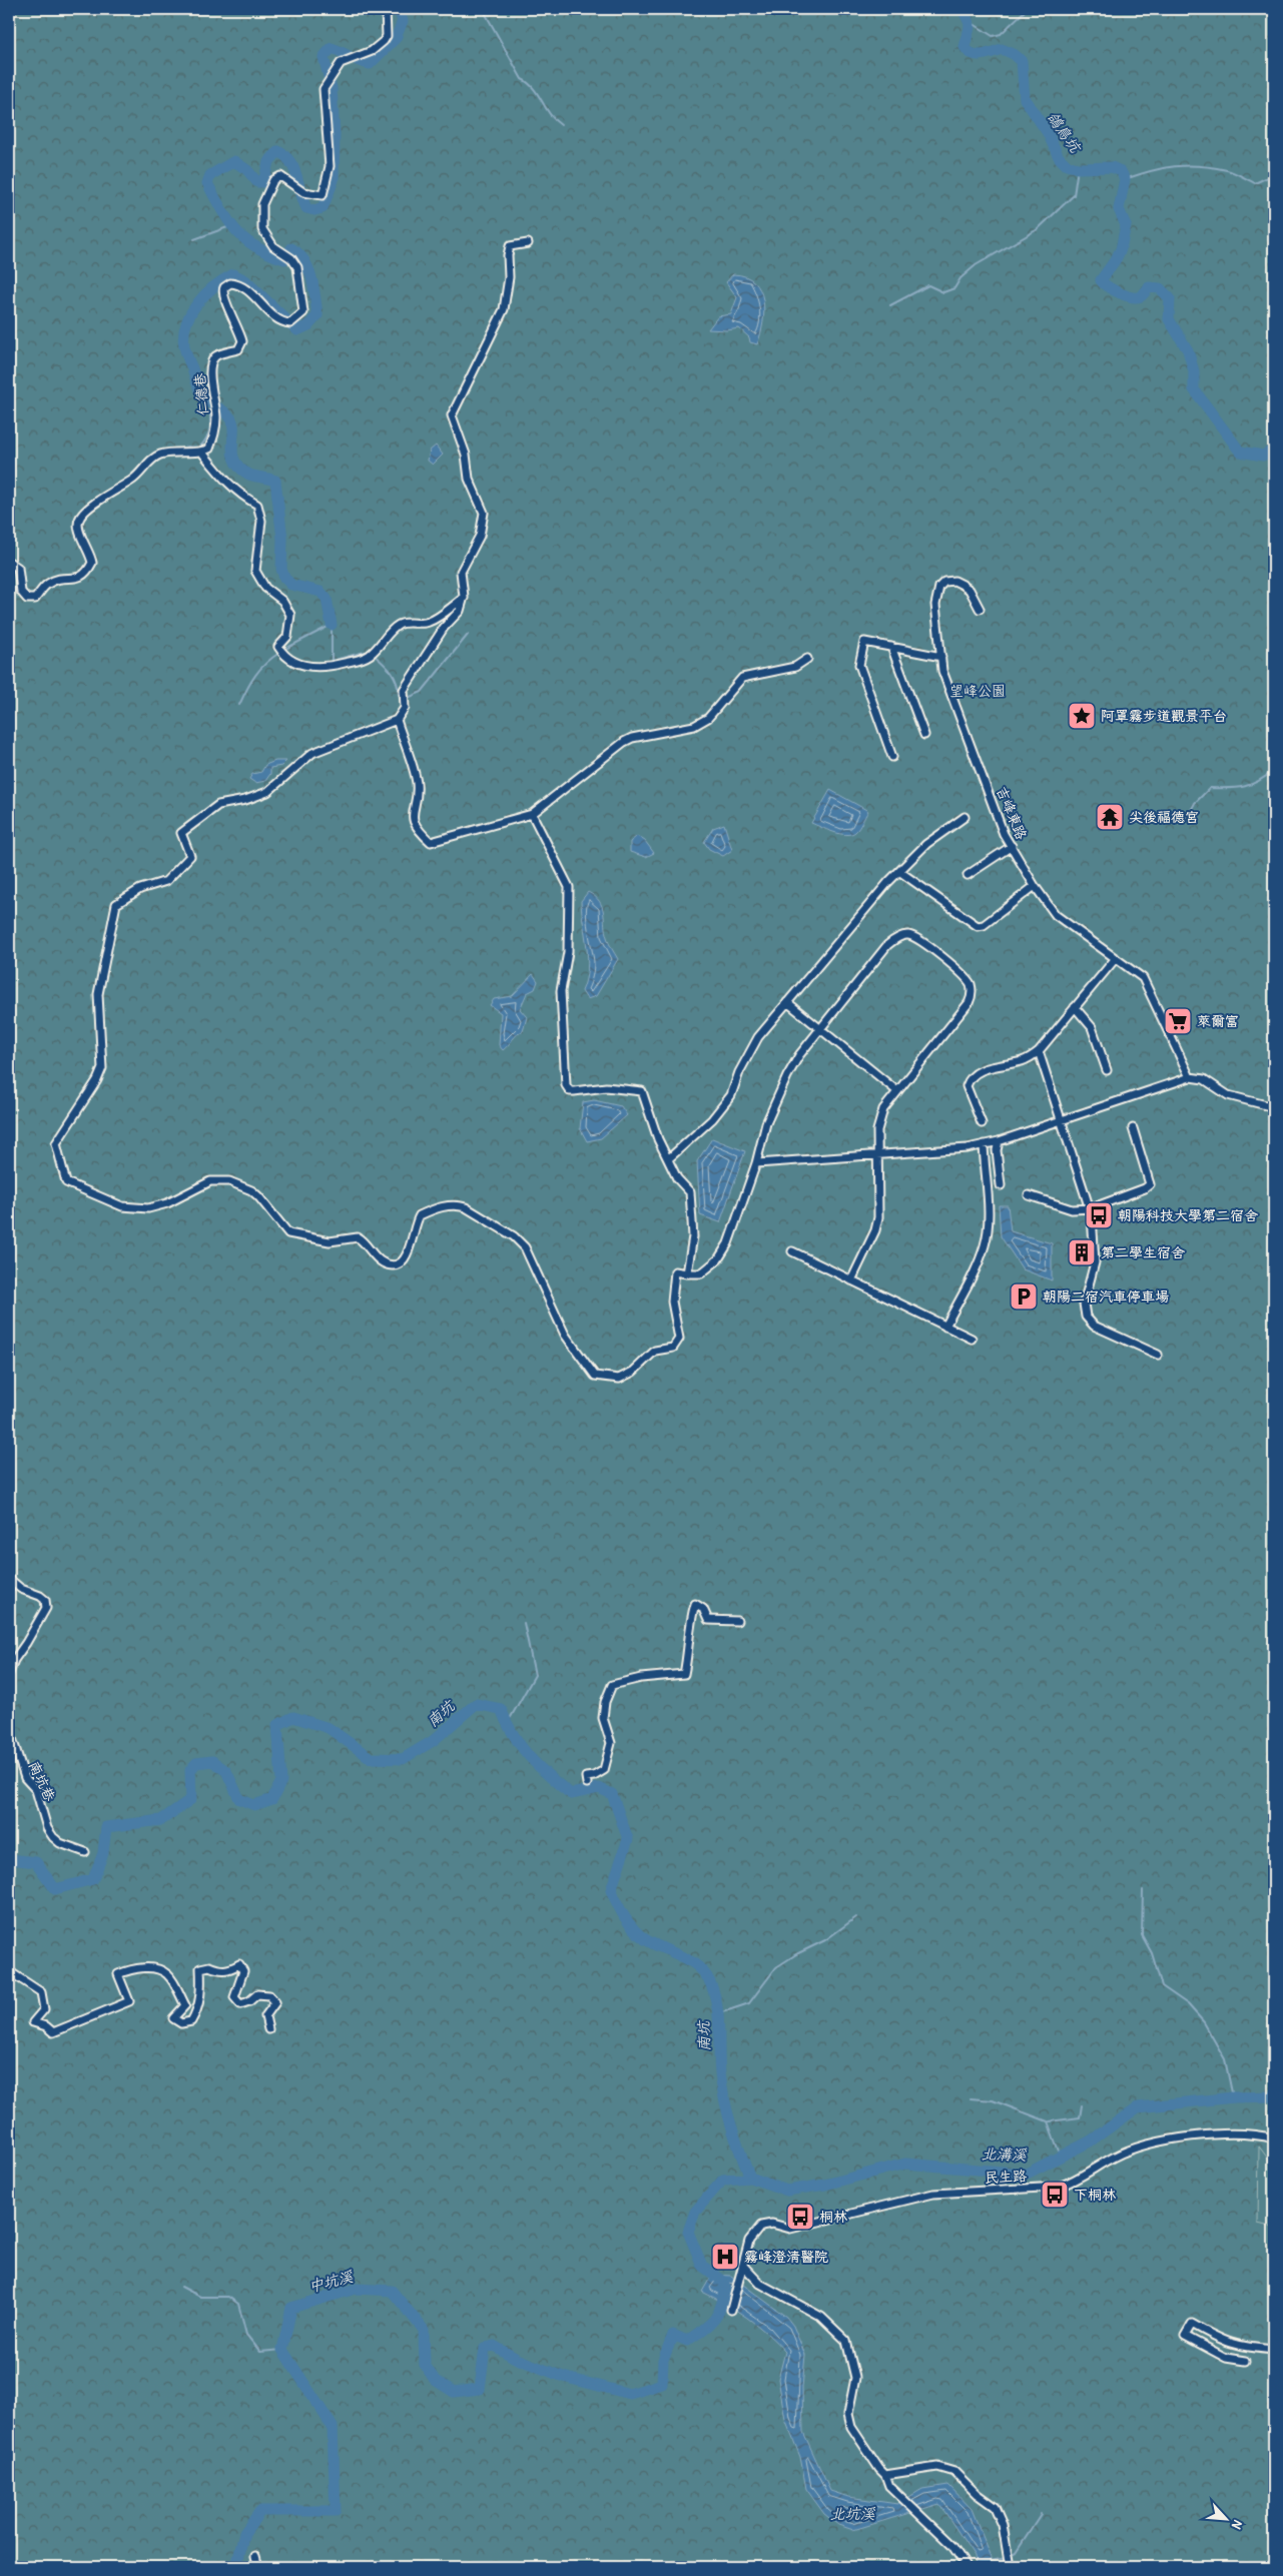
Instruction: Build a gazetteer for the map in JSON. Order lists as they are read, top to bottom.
{
  "streets": {
    "street": [
      "仁德巷",
      "吉峰東路",
      "南坑巷",
      "民生路"
    ]
  },
  "water": [
    "鴿鳥坑",
    "南坑",
    "北溝溪",
    "中坑溪",
    "北坑溪"
  ],
  "parks": ["望峰公園"],
  "places": {
    "place": ["阿罩霧步道觀景平台"],
    "temple": ["尖後福德宮"],
    "supermarket": ["萊爾富"],
    "bus stop": ["朝陽科技大學第二宿舍", "下桐林", "桐林"],
    "building": ["第二學生宿舍"],
    "parking": ["朝陽二宿汽車停車場"],
    "hospital": ["霧峰澄清醫院"]
  },
  "north": "bottom right"
}
